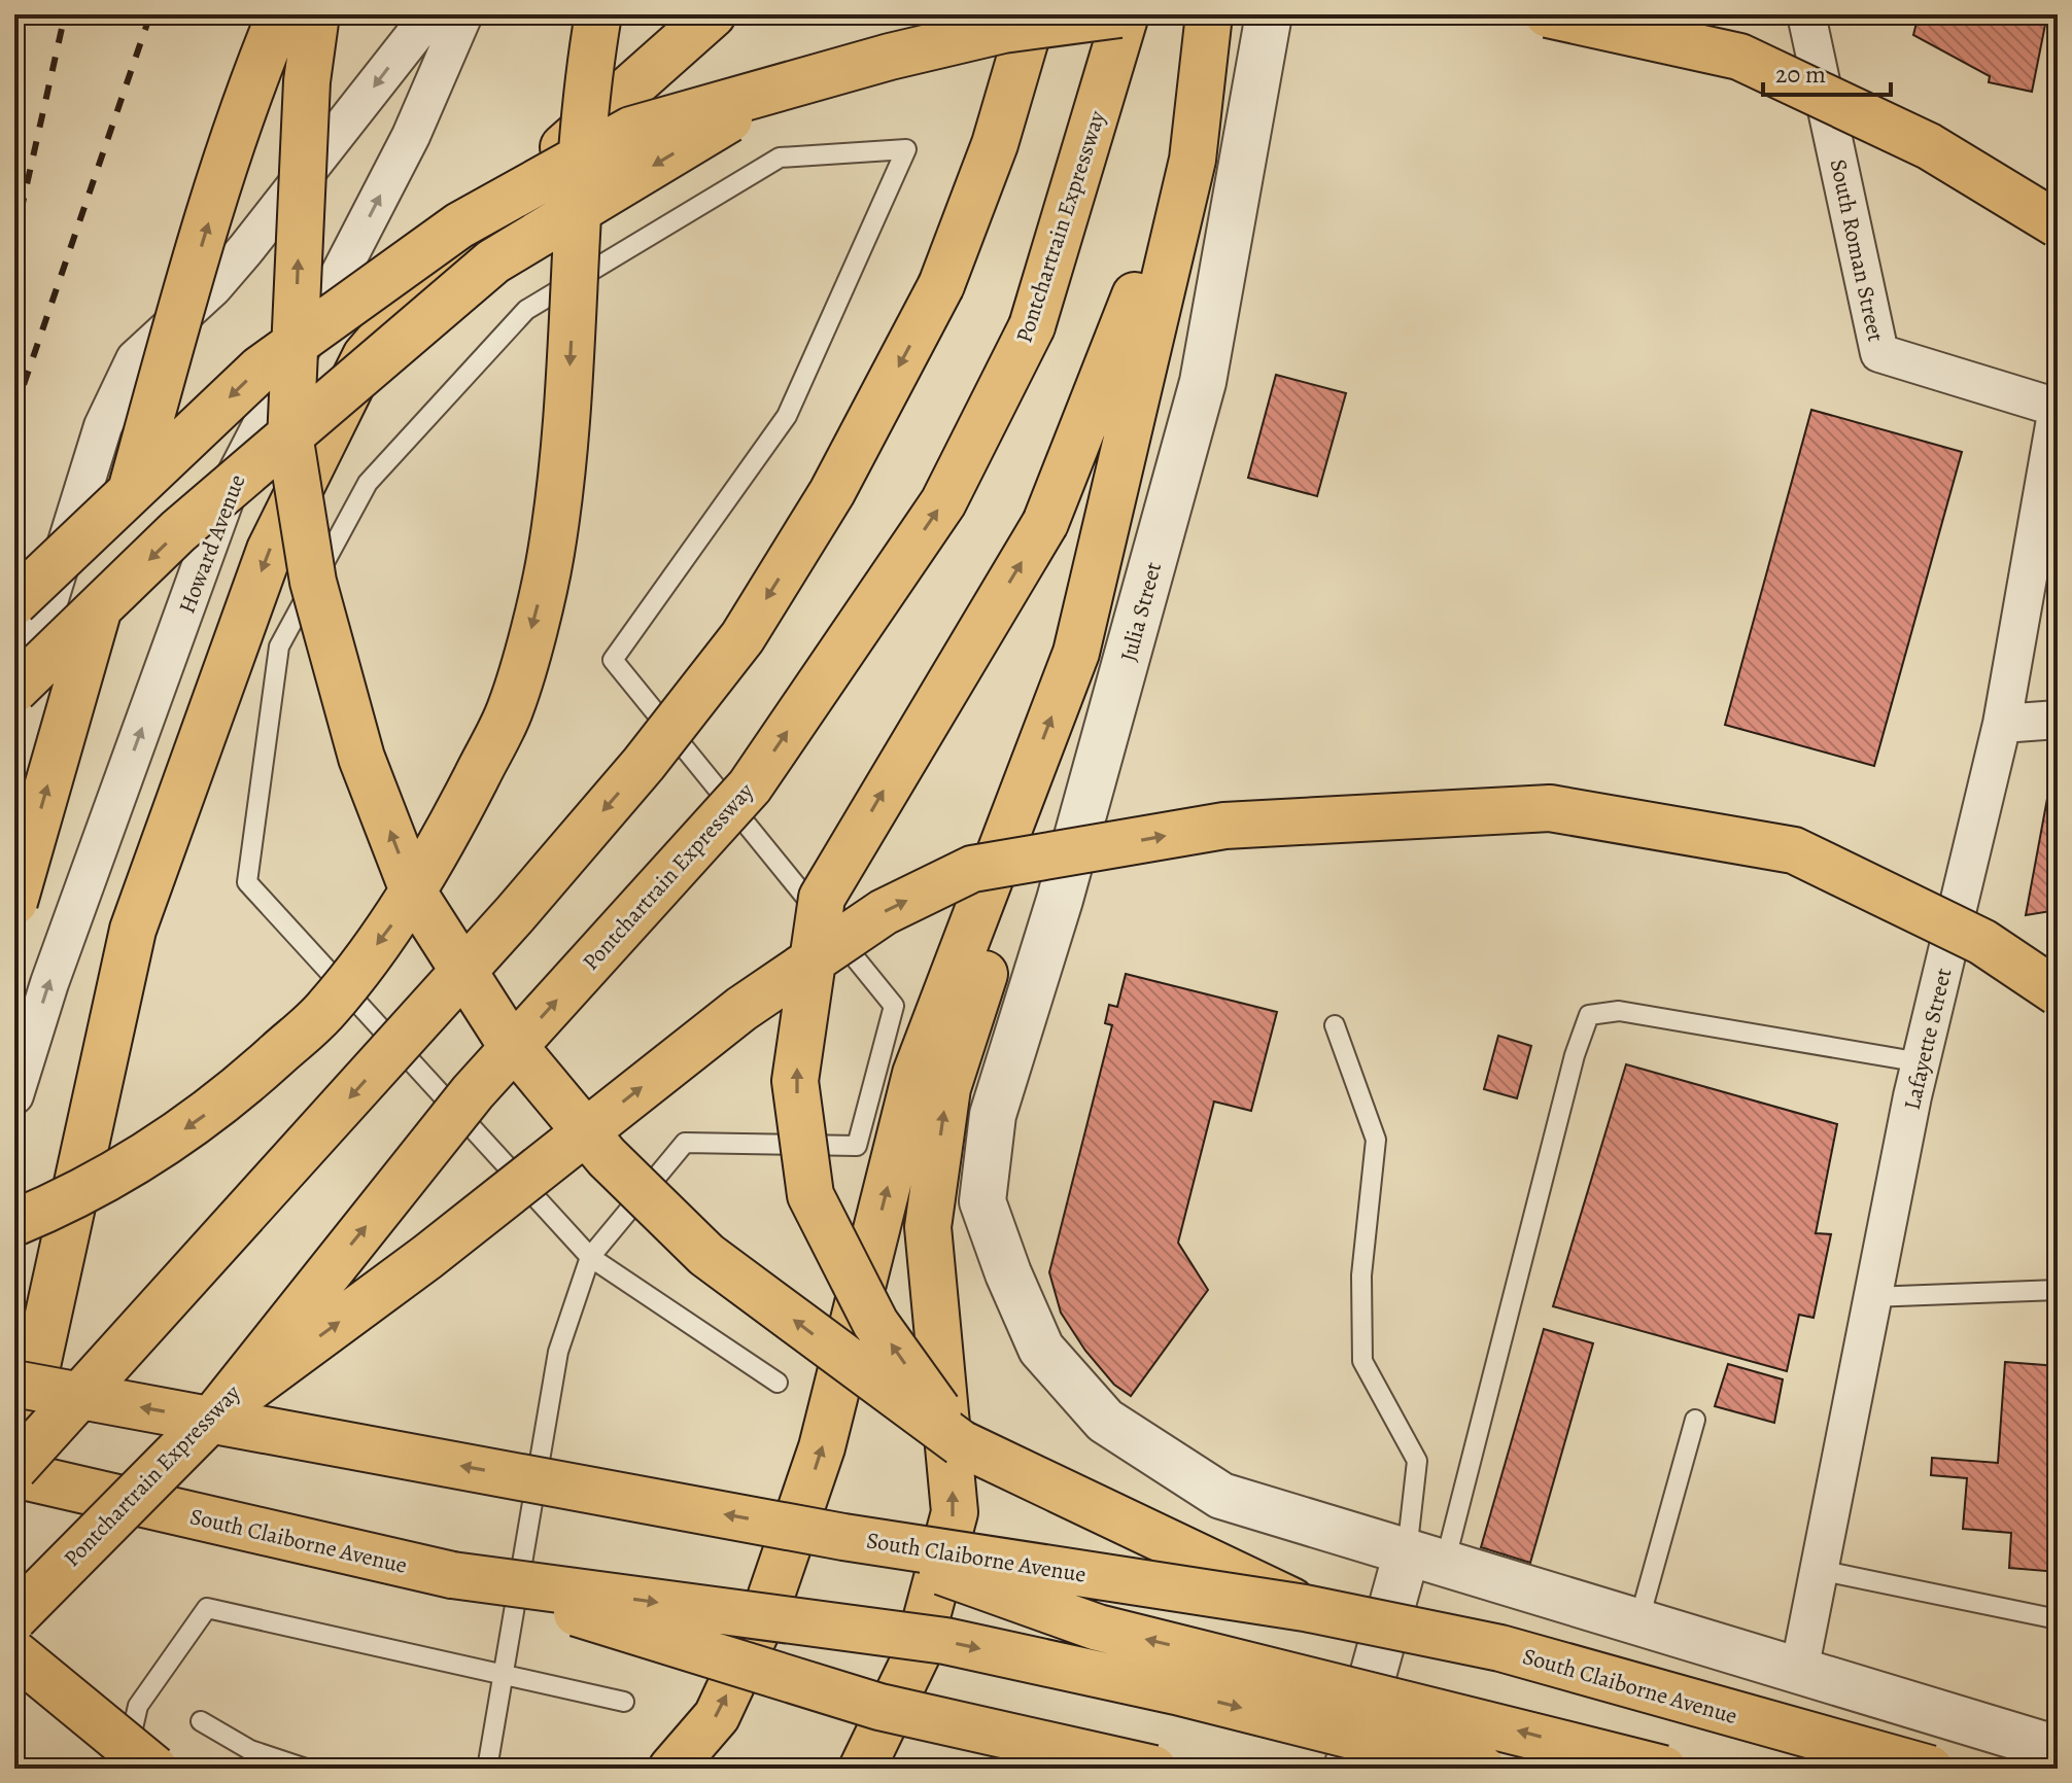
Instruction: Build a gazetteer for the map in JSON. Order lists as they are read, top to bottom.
{
  "streets": {
    "main road": ["Pontchartrain Expressway", "South Claiborne Avenue"],
    "street": [
      "South Roman Street",
      "Howard Avenue",
      "Julia Street",
      "Lafayette Street"
    ]
  },
  "crossings": [
    ["South Roman Street", "Lafayette Street"]
  ],
  "scale_bar": "20 m"
}
